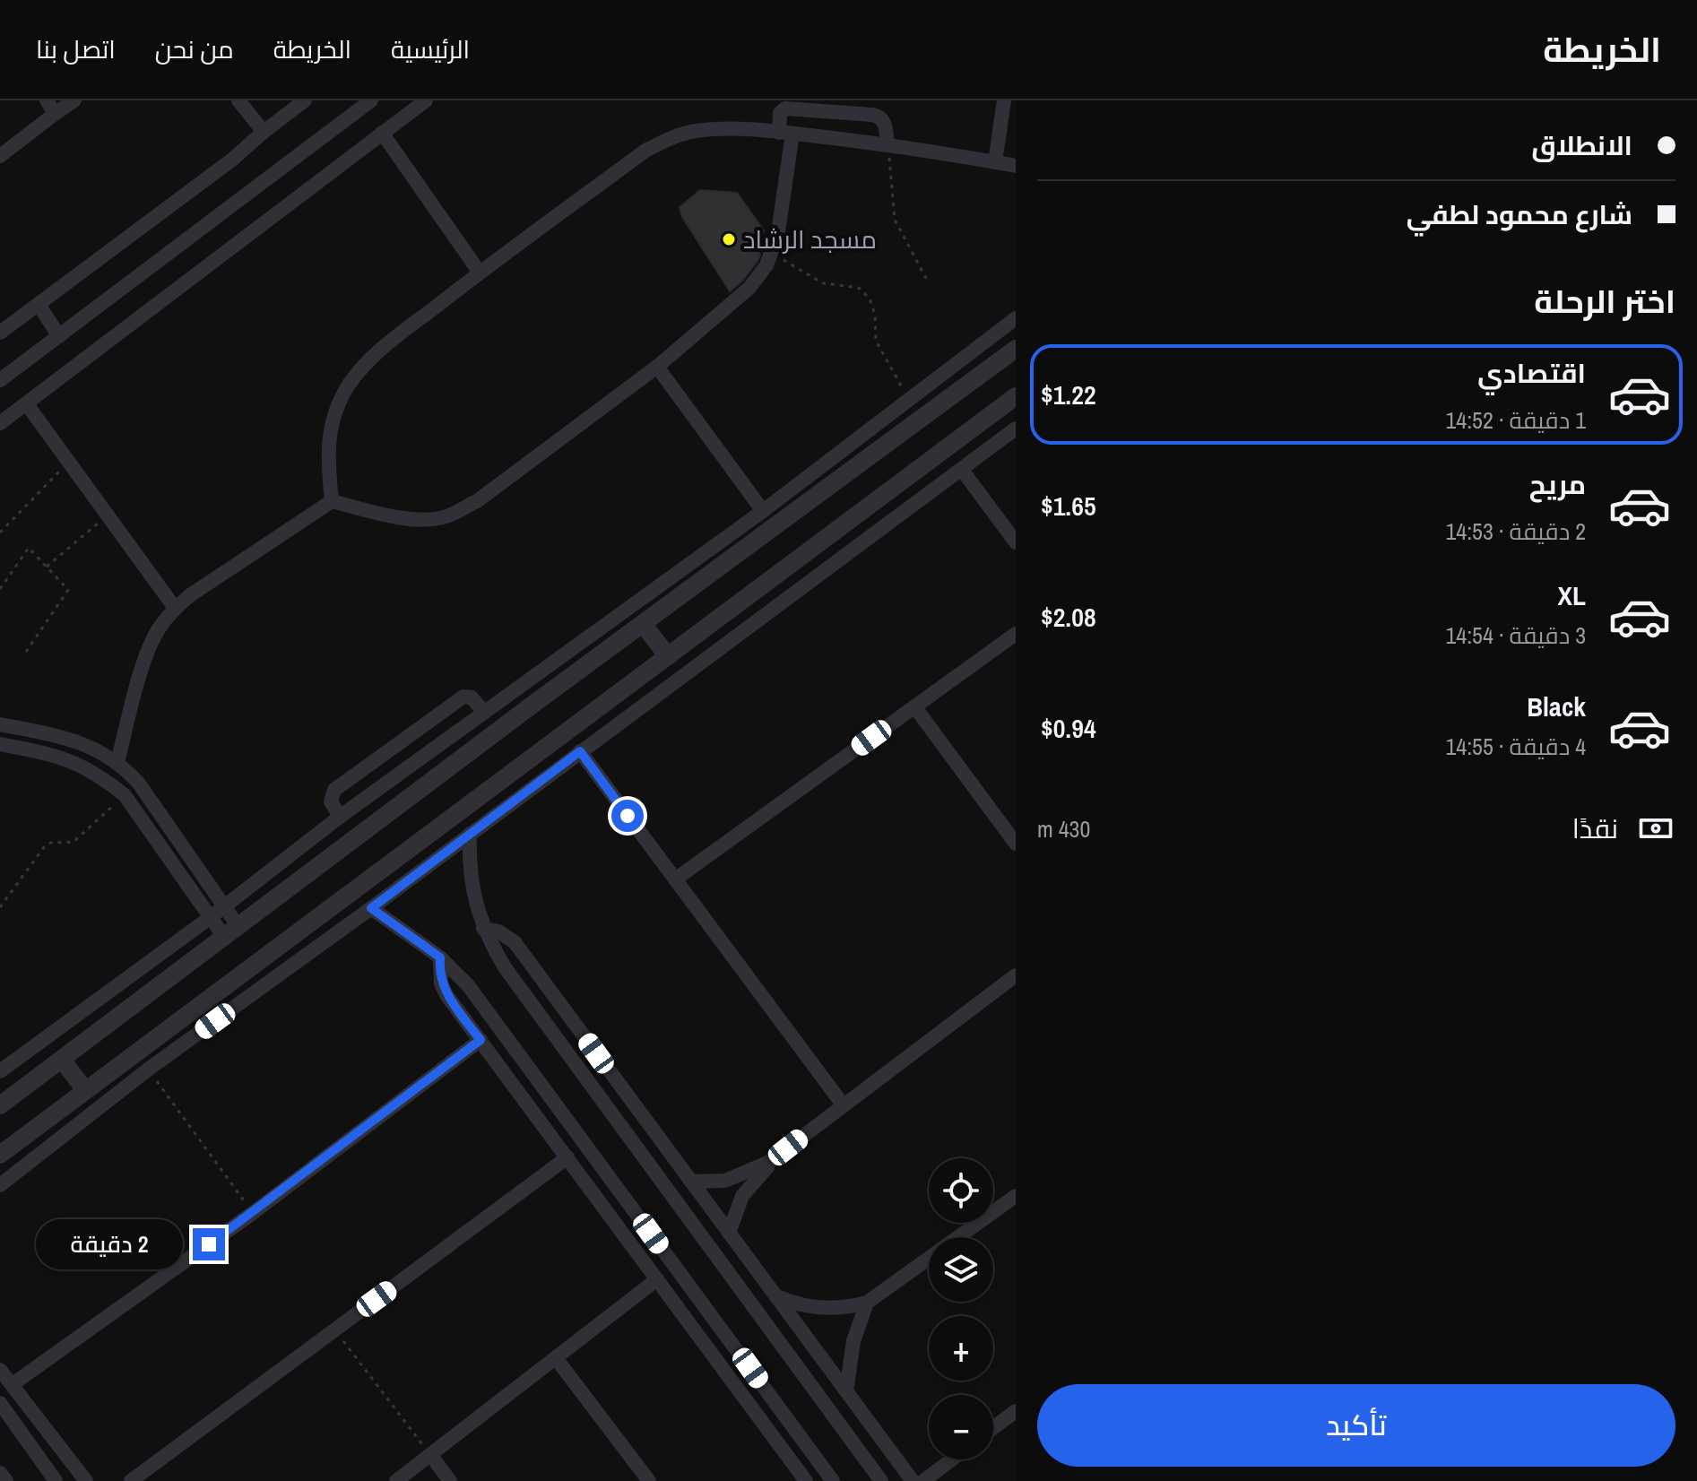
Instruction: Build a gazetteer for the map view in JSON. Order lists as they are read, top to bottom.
{
  "places": ["مسجد الرشاد"],
  "page": {
    "header": "الخريطة",
    "nav": [
      "الرئيسية",
      "الخريطة",
      "من نحن",
      "اتصل بنا"
    ],
    "banner": ["الانطلاق", "شارع محمود لطفي"],
    "heading": "اختر الرحلة",
    "list": [
      {
        "name": "اقتصادي",
        "note": "1 دقيقة · 14:52",
        "value": "$1.22"
      },
      {
        "name": "مريح",
        "note": "2 دقيقة · 14:53",
        "value": "$1.65"
      },
      {
        "name": "XL",
        "note": "3 دقيقة · 14:54",
        "value": "$2.08"
      },
      {
        "name": "Black",
        "note": "4 دقيقة · 14:55",
        "value": "$0.94"
      }
    ],
    "pay": ["نقدًا", "430 m"],
    "map_buttons": ["+", "−"],
    "bubble": "2 دقيقة",
    "buttons": "تأكيد"
  }
}
